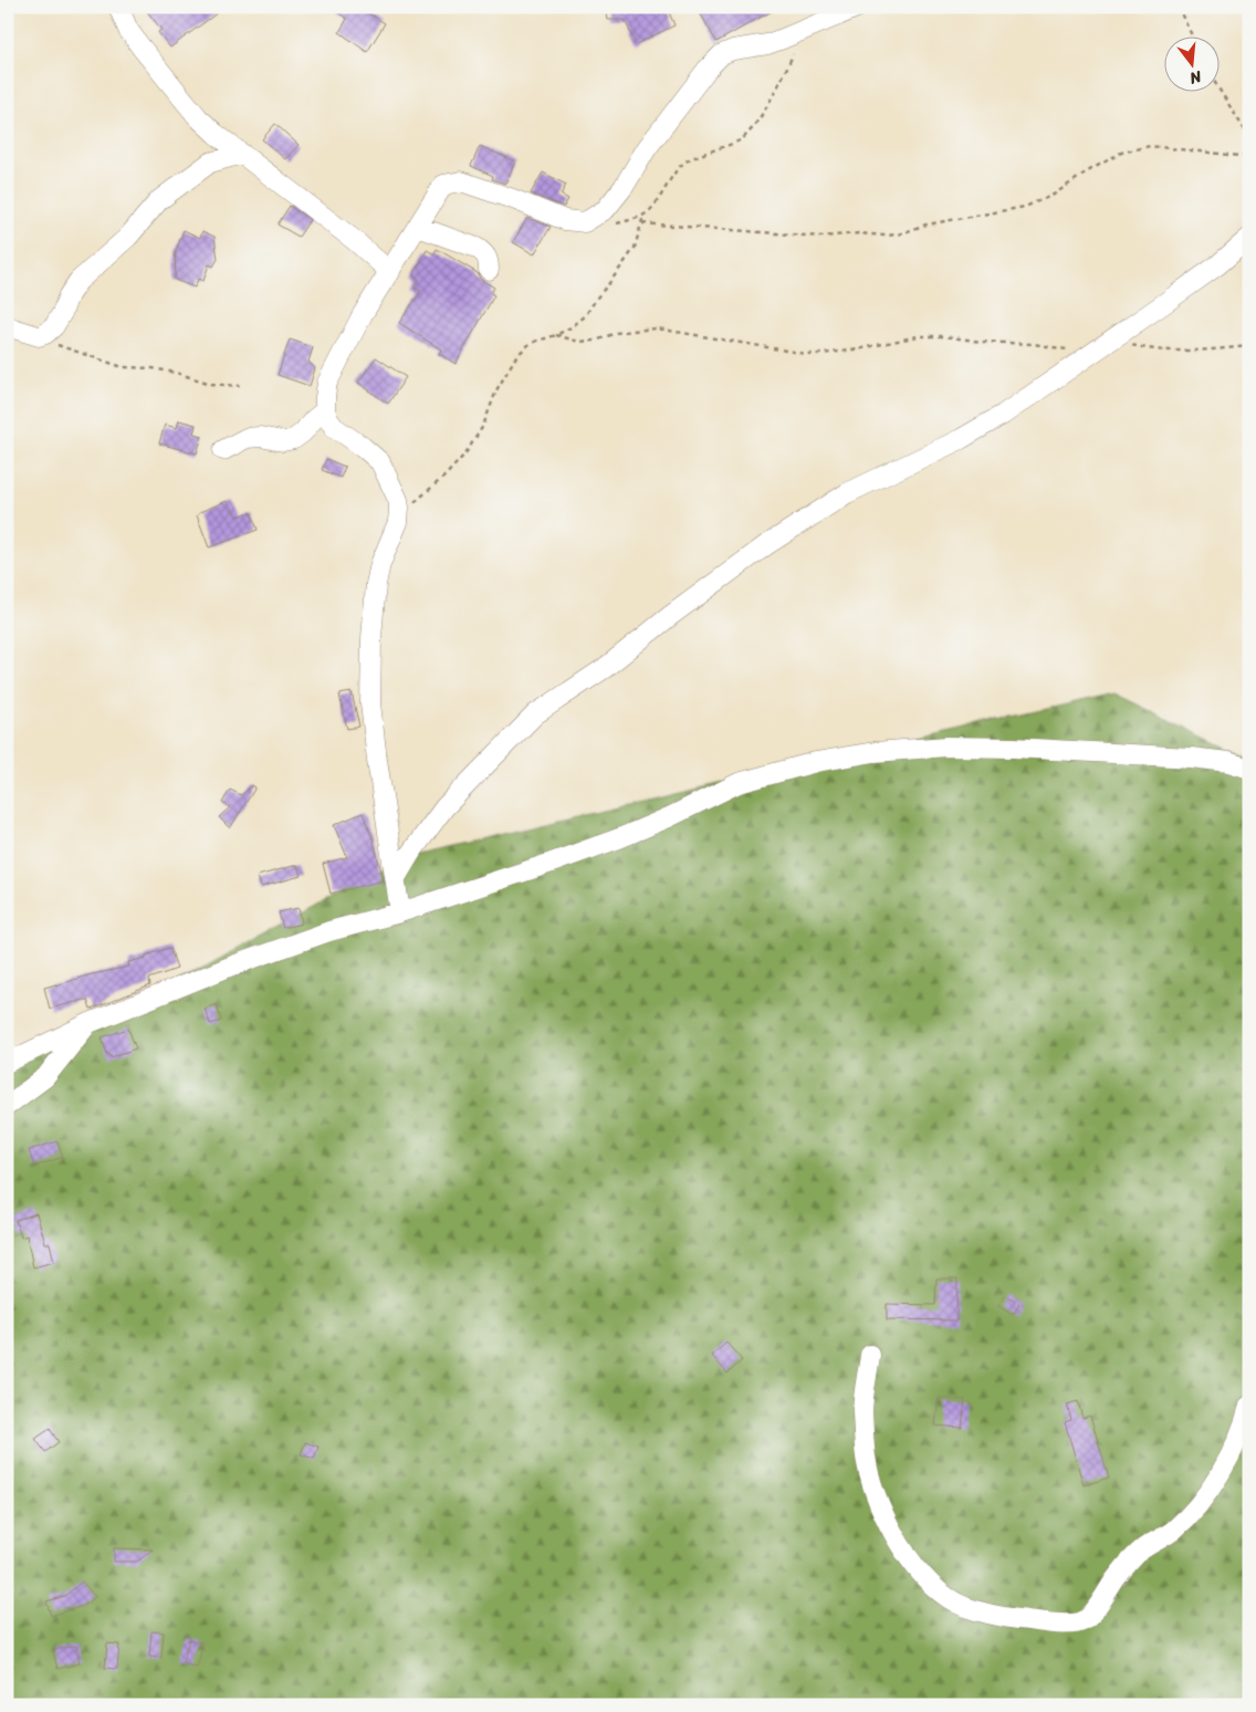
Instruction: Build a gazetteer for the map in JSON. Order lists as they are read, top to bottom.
{
  "north": "bottom"
}
